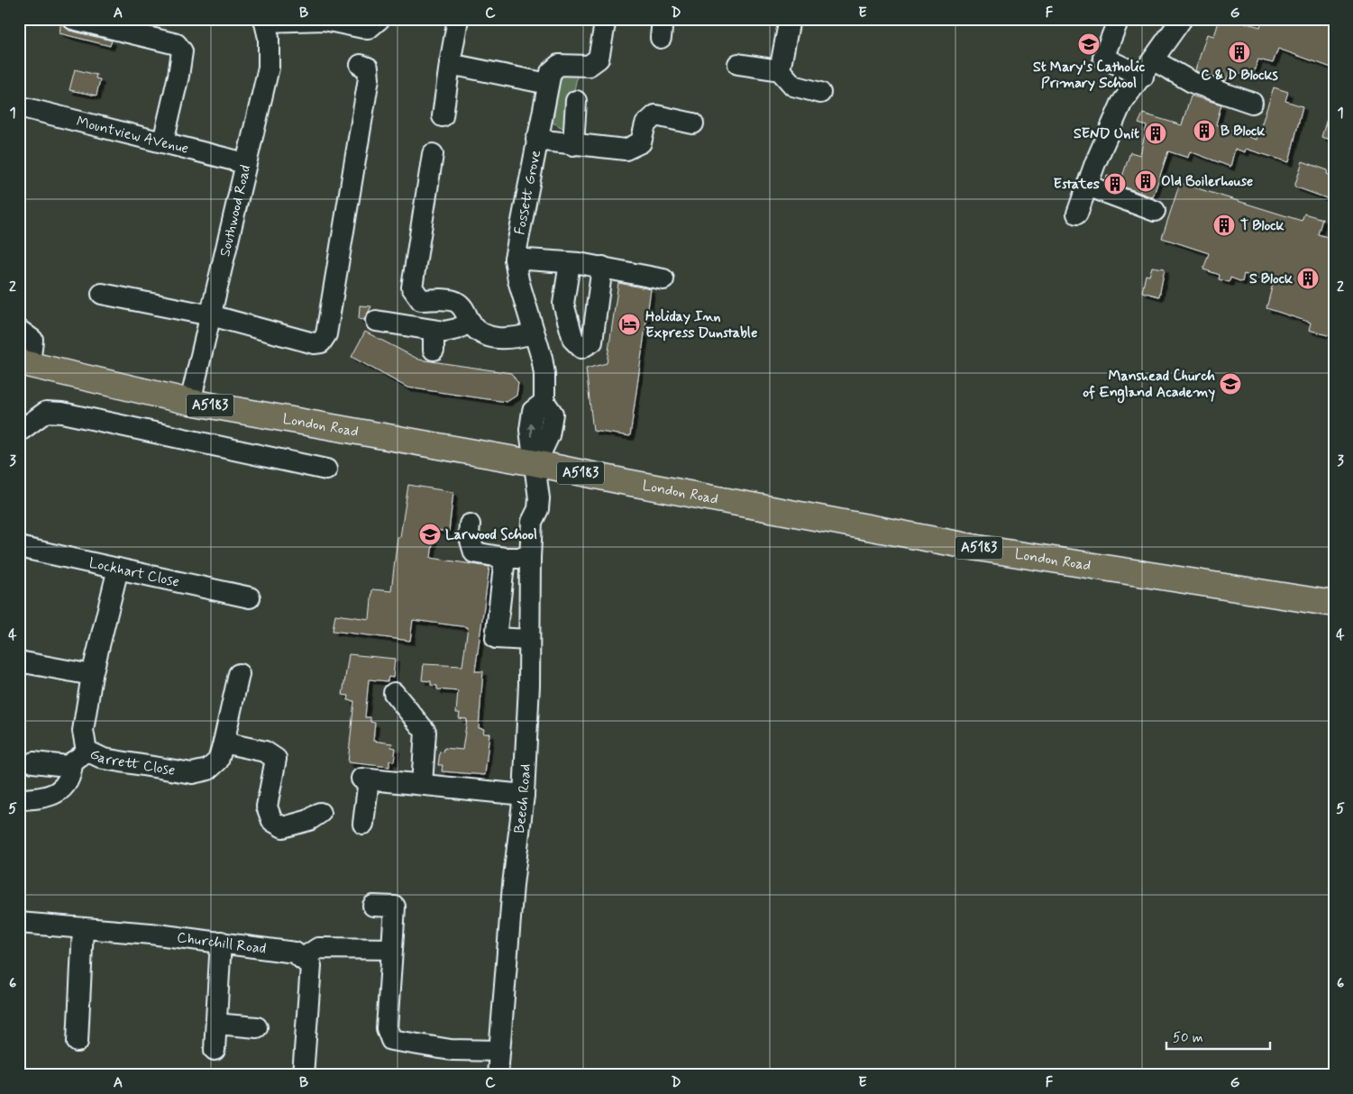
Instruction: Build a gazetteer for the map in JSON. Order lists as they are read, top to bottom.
{
  "streets": {
    "main road": ["A5183", "London Road"],
    "street": [
      "Mountview AVenue",
      "Fossett Grove",
      "Southwood Road",
      "Lockhart Close",
      "Garrett Close",
      "Beech Road",
      "Churchill Road"
    ]
  },
  "crossings": [
    ["Mountview AVenue", "Southwood Road"],
    ["Fossett Grove", "London Road"],
    ["Fossett Grove", "Beech Road"],
    ["Southwood Road", "London Road"],
    ["London Road", "Beech Road"],
    ["Lockhart Close", "Garrett Close"]
  ],
  "places": {
    "school or university": ["St Mary's Catholic Primary School", "Manshead Church of England Academy", "Larwood School"],
    "building": [
      "C & D Blocks",
      "B Block",
      "SEND Unit",
      "Old Boilerhouse",
      "Estates",
      "T Block",
      "S Block"
    ],
    "hotel": ["Holiday Inn Express Dunstable"]
  },
  "scale_bar": "50 m",
  "grid": {
    "columns": [
      "A",
      "B",
      "C",
      "D",
      "E",
      "F",
      "G"
    ],
    "rows": [
      "1",
      "2",
      "3",
      "4",
      "5",
      "6"
    ]
  }
}
